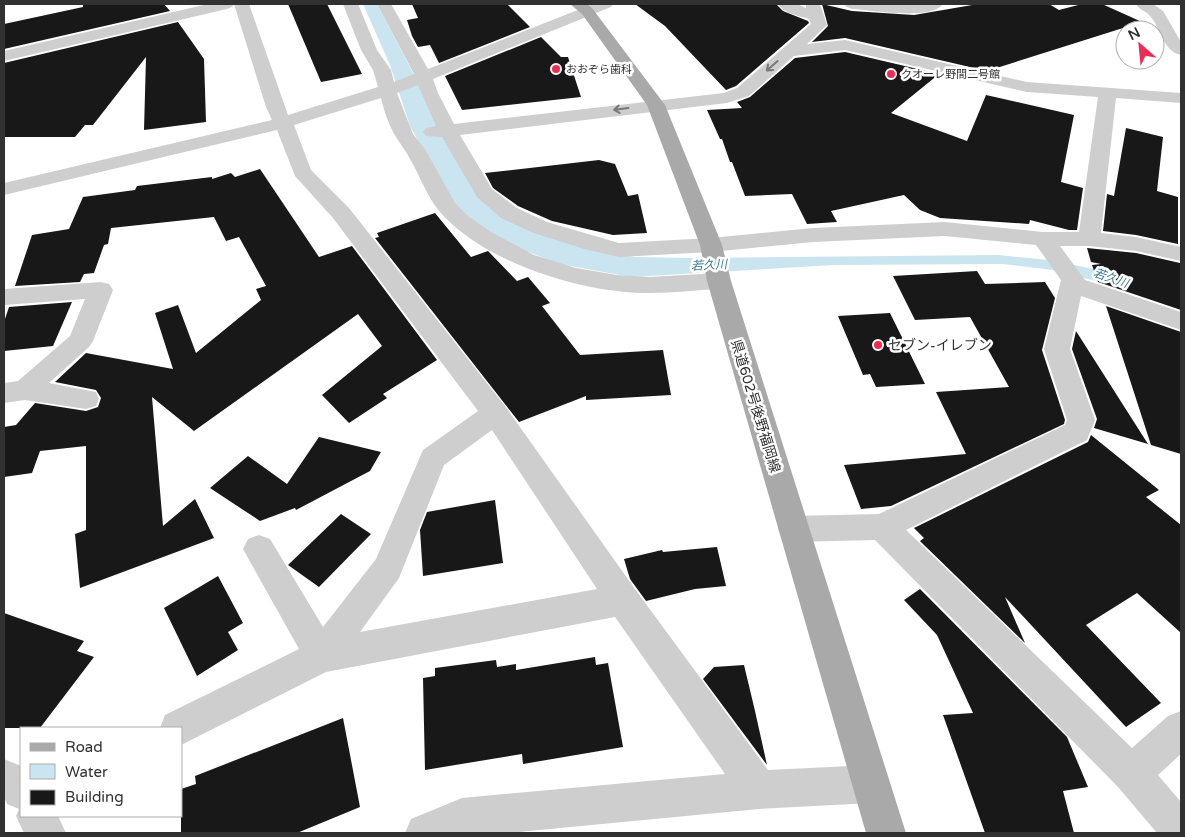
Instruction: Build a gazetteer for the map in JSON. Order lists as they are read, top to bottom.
{
  "streets": {
    "main road": ["県道602号後野福岡線"]
  },
  "water": ["若久川"],
  "places": ["おおぞら歯科", "クオーレ野間二号館", "セブン-イレブン"],
  "legend": ["Road", "Water", "Building"],
  "north": "top left"
}
